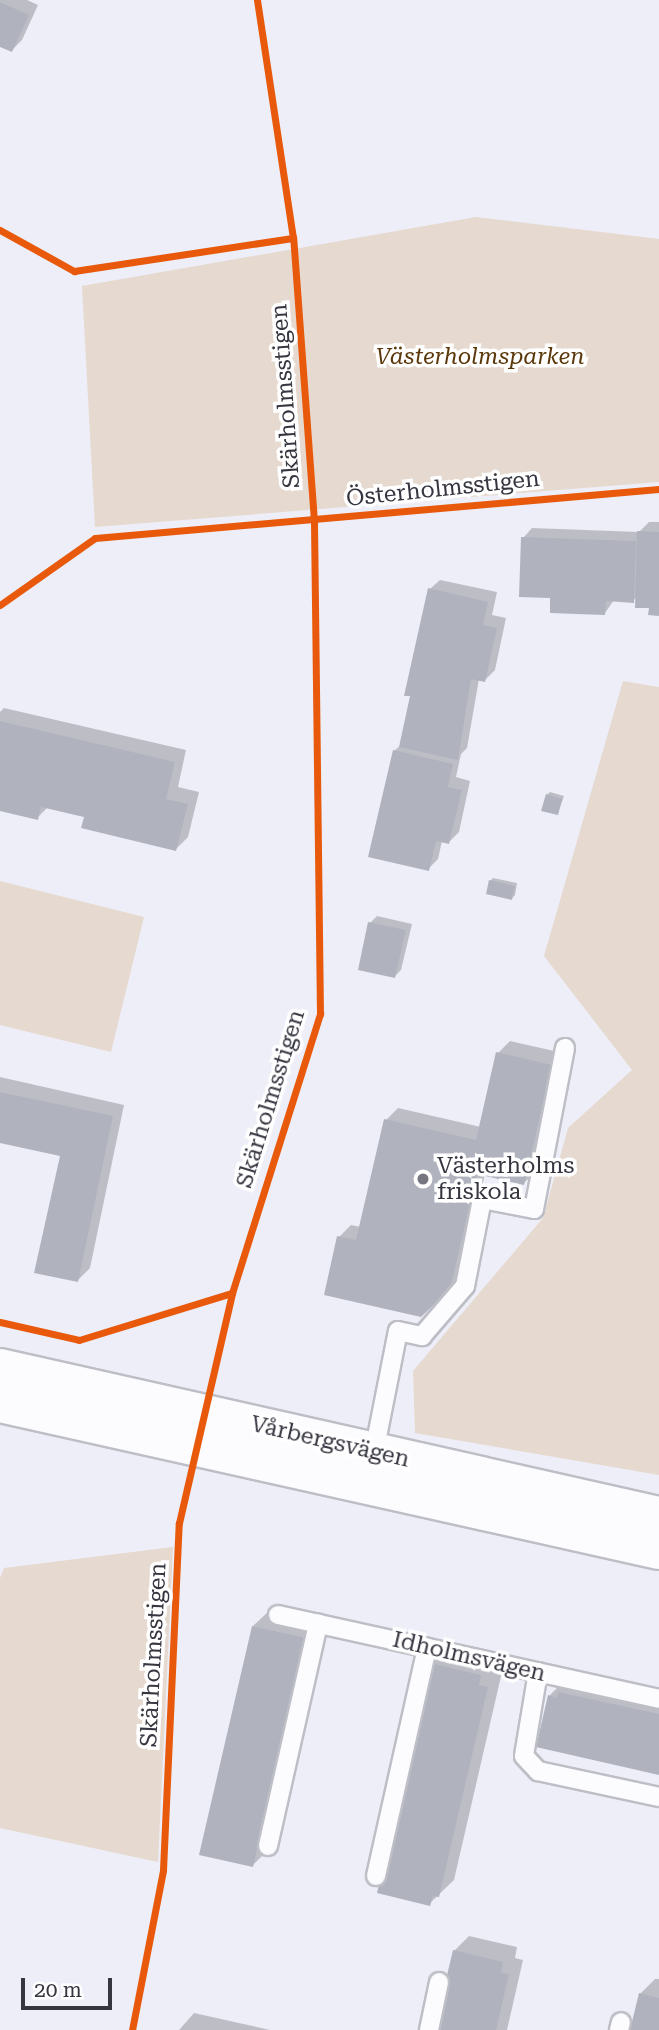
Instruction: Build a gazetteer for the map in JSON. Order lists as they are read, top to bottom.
{
  "streets": {
    "street": ["Vårbergsvägen"],
    "lane": ["Idholmsvägen"],
    "cycle path": ["Skärholmsstigen", "Österholmsstigen"]
  },
  "parks": ["Västerholmsparken"],
  "places": ["Västerholms friskola"],
  "scale_bar": "20 m"
}
